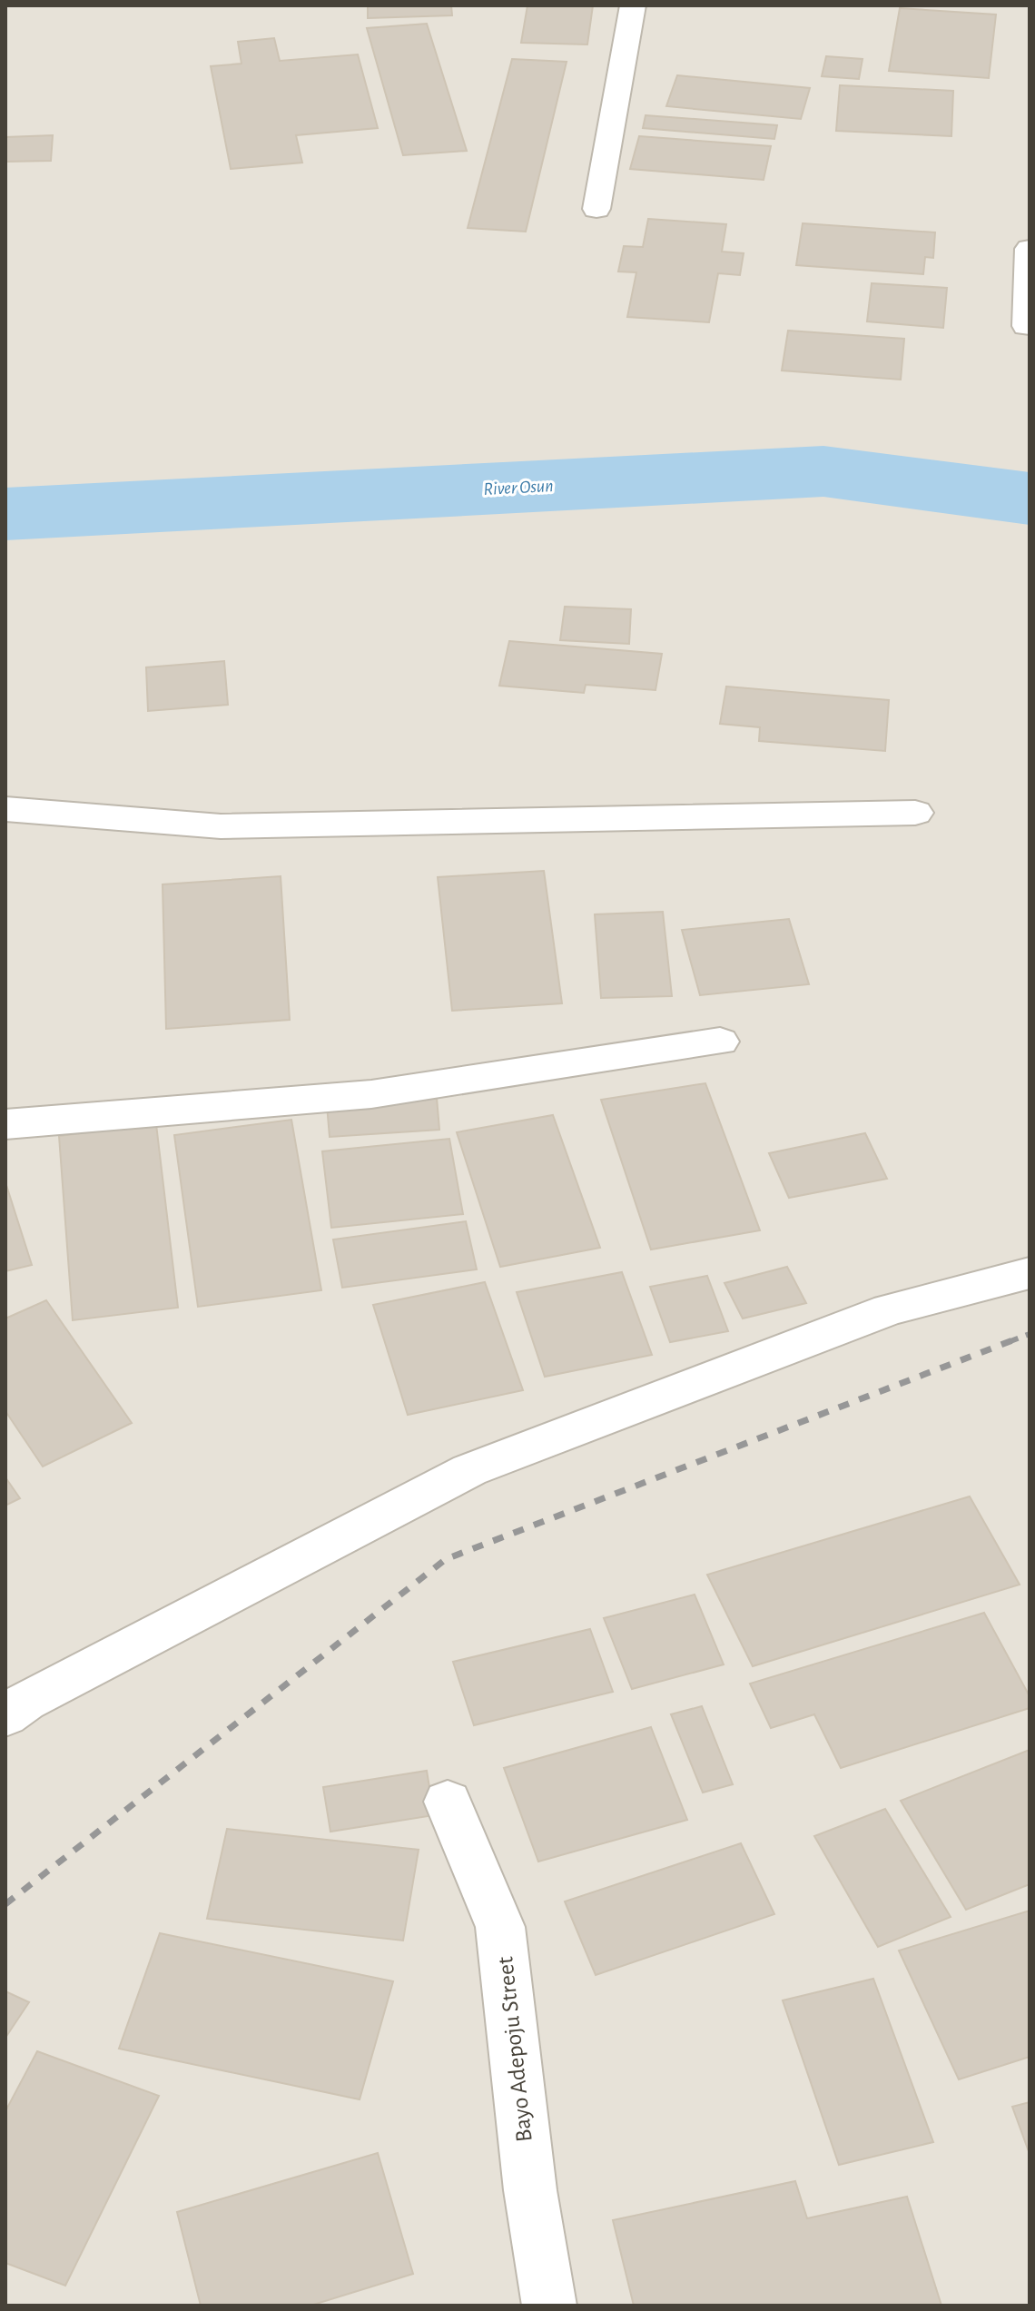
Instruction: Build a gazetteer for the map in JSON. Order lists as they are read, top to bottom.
{
  "streets": {
    "street": ["Bayo Adepoju Street"]
  },
  "water": ["River Osun"]
}
